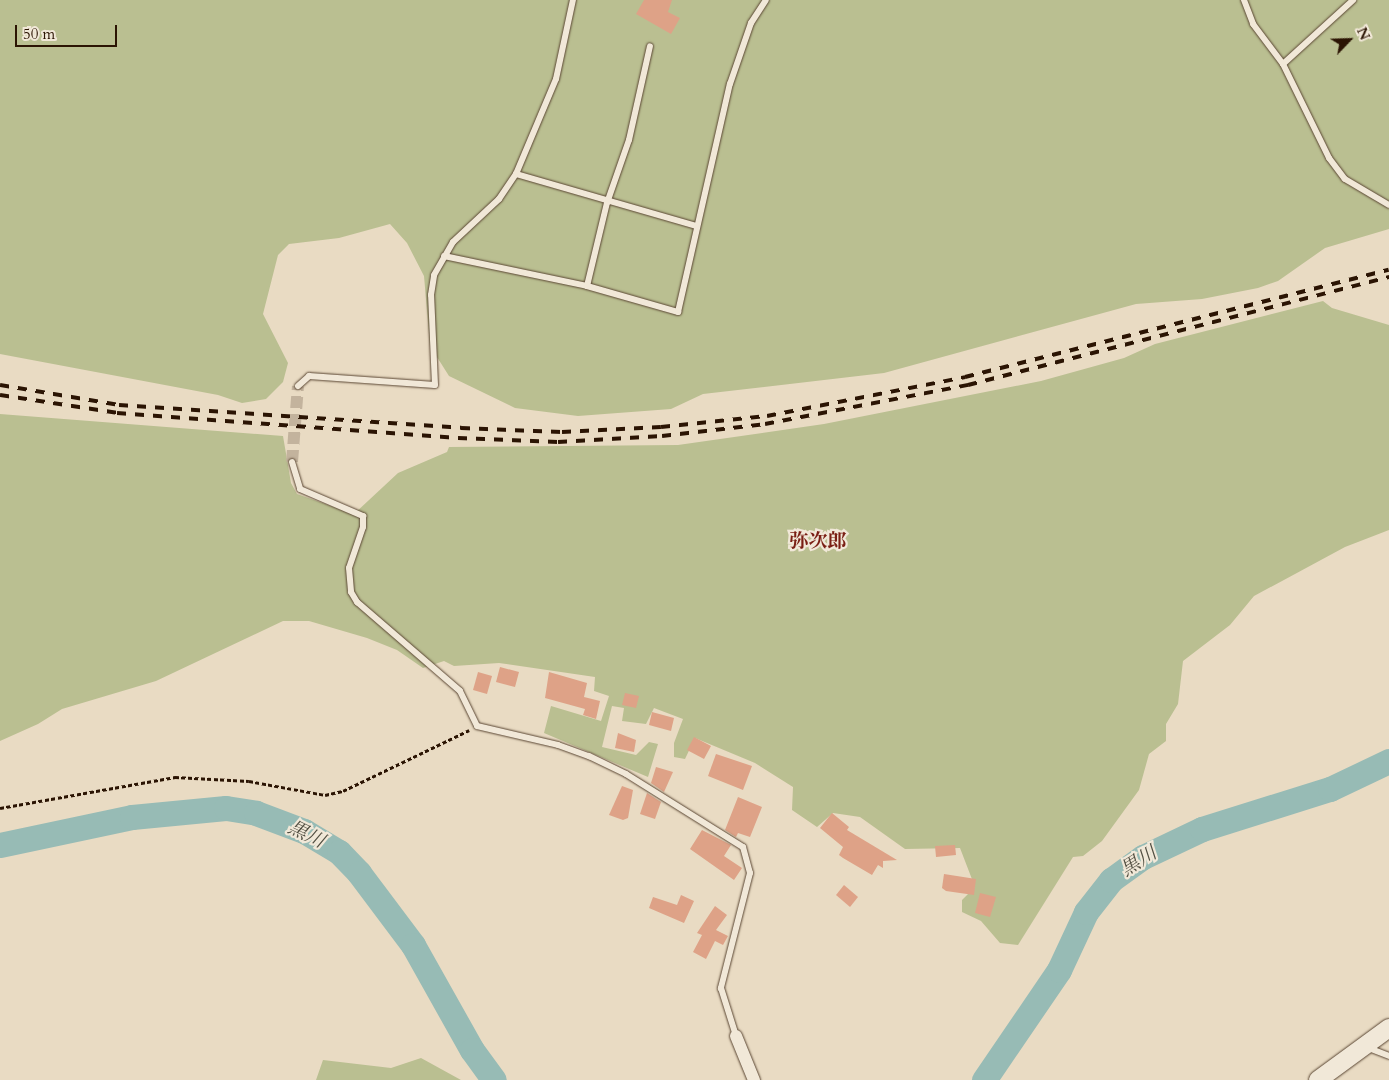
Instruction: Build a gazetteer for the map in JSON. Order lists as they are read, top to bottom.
{
  "districts": ["弥次郎"],
  "water": ["黒川"],
  "scale_bar": "50 m",
  "north": "top right"
}
